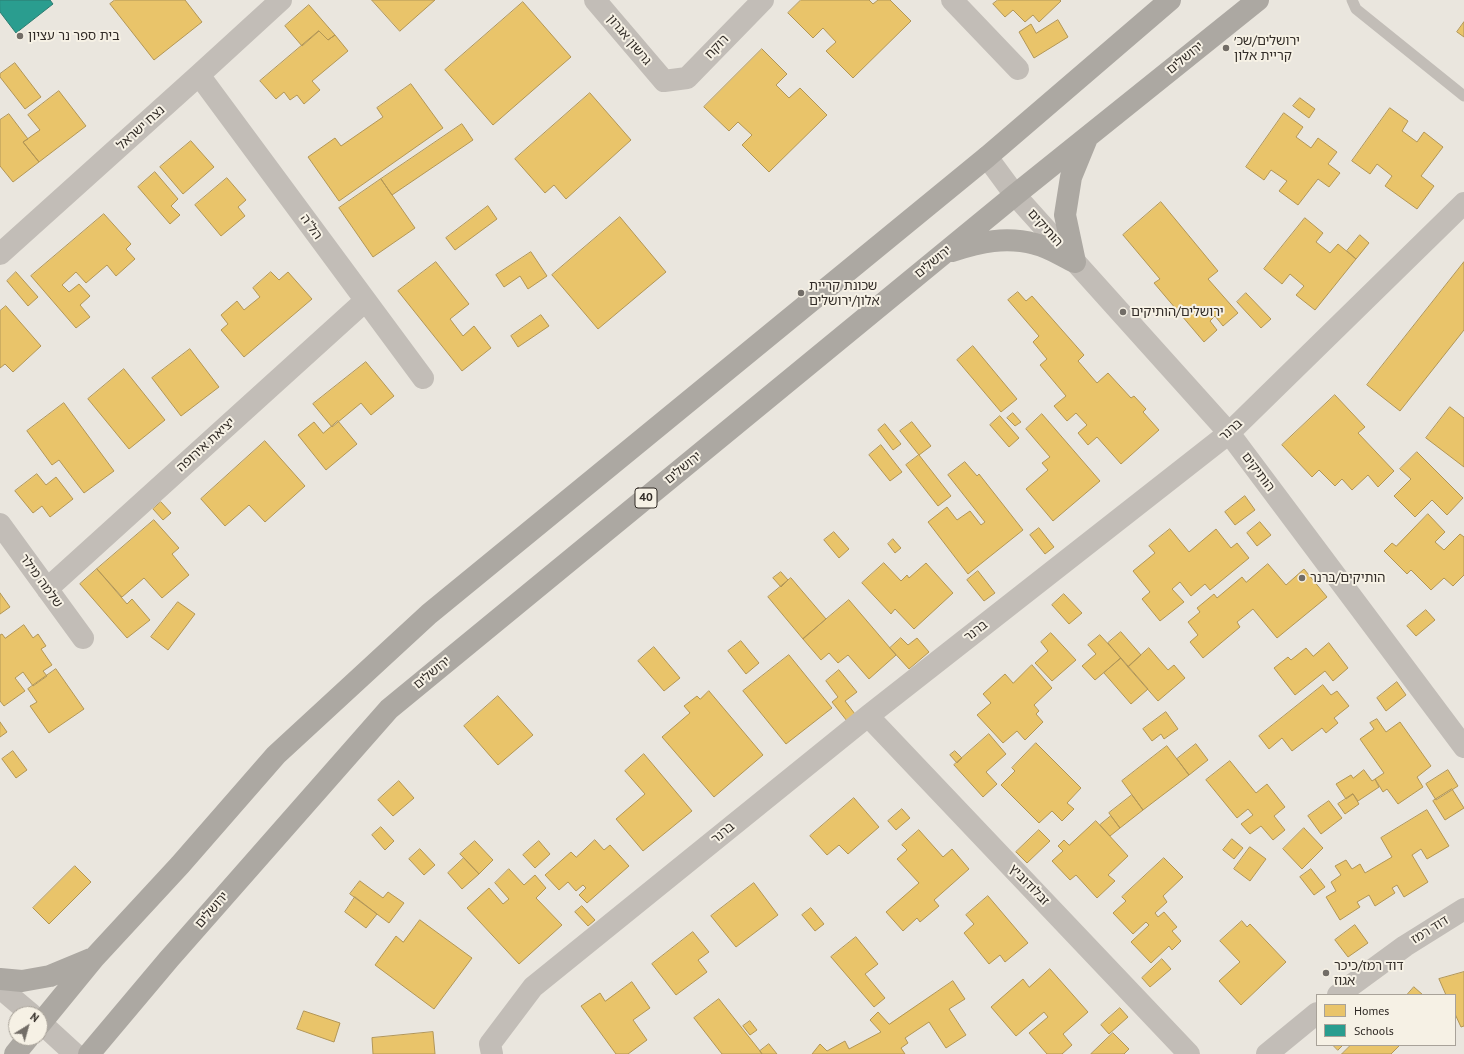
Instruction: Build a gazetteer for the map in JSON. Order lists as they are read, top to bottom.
{
  "streets": {
    "highway": ["ירושלים", "40"],
    "street": [
      "גרשון אגרון",
      "רוקח",
      "נצח ישראל",
      "הל\"ה",
      "הותיקים",
      "ברנר",
      "יציאת אירופה",
      "שלמה מילר",
      "זבלודוביץ",
      "דוד רמז"
    ]
  },
  "crossings": [
    ["גרשון אגרון", "רוקח"],
    ["ירושלים", "הותיקים"],
    ["נצח ישראל", "הל\"ה"],
    ["הל\"ה", "יציאת אירופה"],
    ["הותיקים", "ברנר"],
    ["ברנר", "זבלודוביץ"],
    ["יציאת אירופה", "שלמה מילר"]
  ],
  "places": [
    "בית ספר נר עציון",
    "ירושלים/שכ׳ קריית אלון",
    "שכונת קריית אלון/ירושלים",
    "ירושלים/הותיקים",
    "הותיקים/ברנר",
    "דוד רמז/כיכר אגוז"
  ],
  "legend": ["Homes", "Schools"],
  "north": "top right"
}
